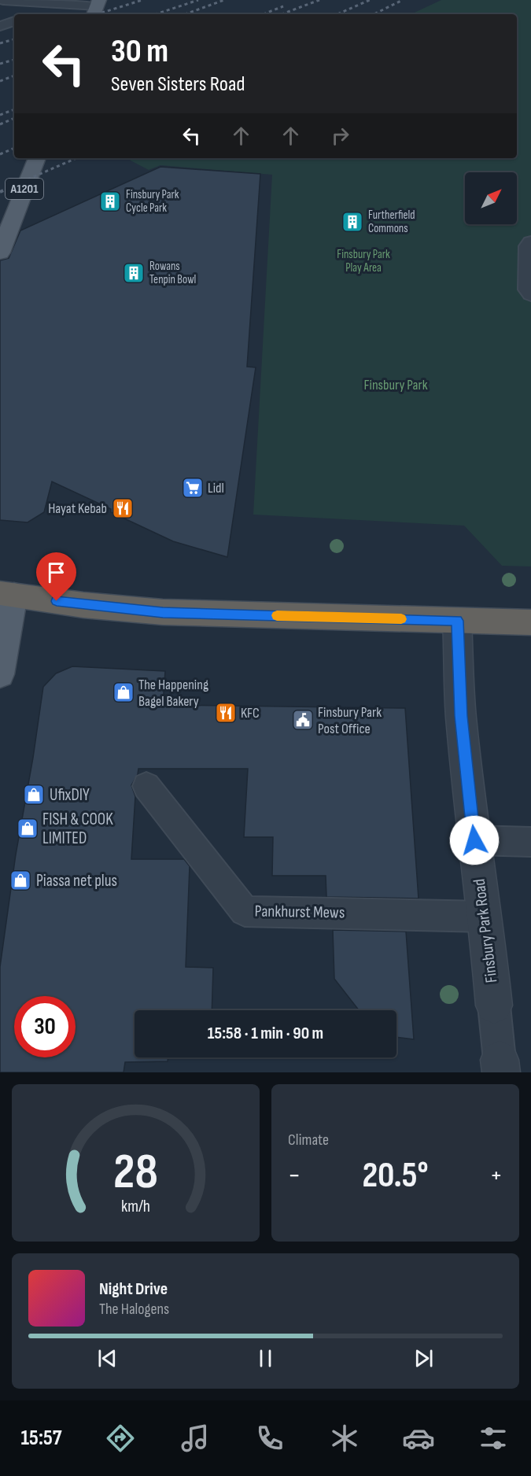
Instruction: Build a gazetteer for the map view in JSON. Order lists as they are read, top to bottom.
{
  "streets": {
    "main road": ["A1201"],
    "street": ["Finsbury Park Road"],
    "lane": ["Pankhurst Mews"]
  },
  "crossings": [
    ["Pankhurst Mews", "Finsbury Park Road"]
  ],
  "parks": ["Finsbury Park Play Area", "Finsbury Park"],
  "places": {
    "building": ["Finsbury Park Cycle Park", "Furtherfield Commons", "Rowans Tenpin Bowl"],
    "supermarket": ["Lidl"],
    "restaurant": ["Hayat Kebab", "KFC"],
    "shop": [
      "The Happening Bagel Bakery",
      "UfixDIY",
      "FISH & COOK LIMITED",
      "Piassa net plus"
    ],
    "public building": ["Finsbury Park Post Office"]
  },
  "north": "top right",
  "page": {
    "turn": ["30 m", "Seven Sisters Road"],
    "limit": "30",
    "trip": "15:58 · 1 min · 90 m",
    "tile": "Climate",
    "heat": ["−", "20.5°", "+"],
    "song": ["Night Drive", "The Halogens"],
    "tabs": "15:57",
    "gauge": ["28", "km/h"]
  }
}
